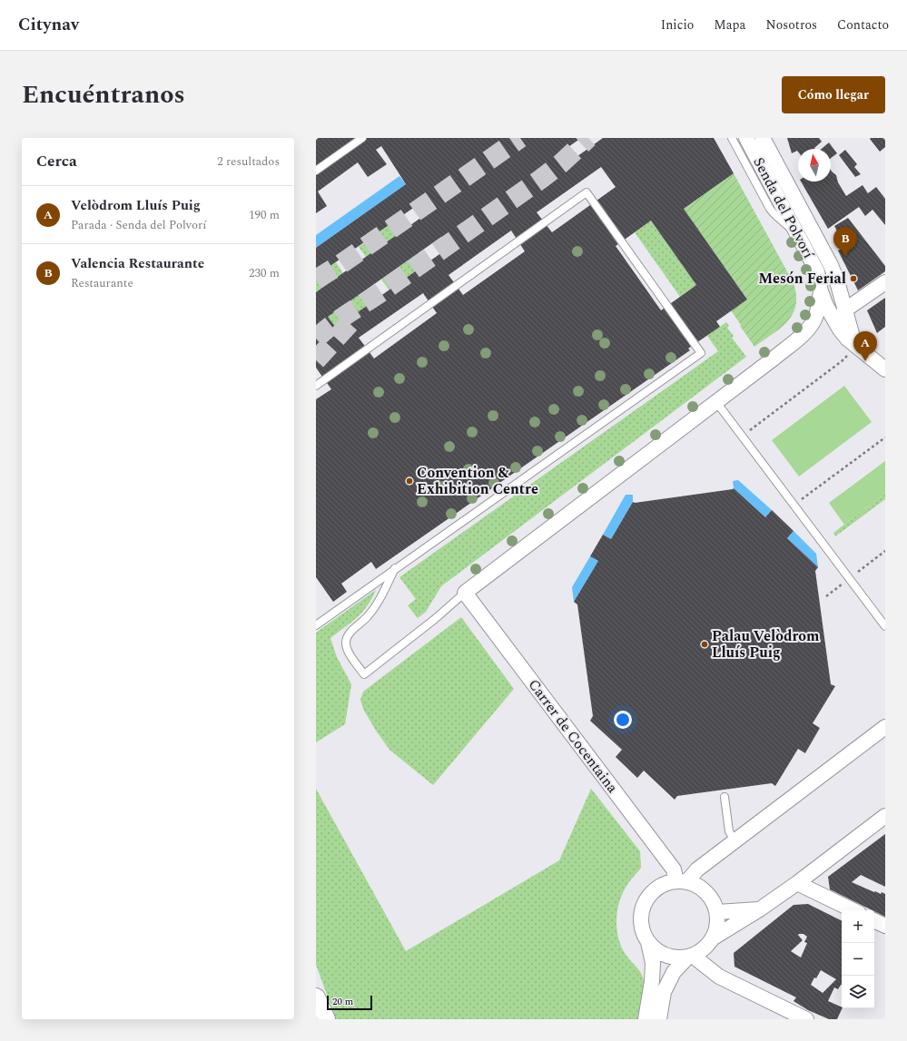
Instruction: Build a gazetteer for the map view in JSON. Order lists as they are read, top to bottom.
{
  "streets": {
    "street": ["Senda del Polvorí", "Carrer de Cocentaina"]
  },
  "places": ["Mesón Ferial", "Convention & Exhibition Centre", "Palau Velòdrom Lluís Puig"],
  "scale_bar": "20 m",
  "north": "top",
  "page": {
    "header": "Citynav",
    "nav": [
      "Inicio",
      "Mapa",
      "Nosotros",
      "Contacto"
    ],
    "title": "Encuéntranos",
    "buttons": "Cómo llegar",
    "heading": ["Cerca", "2 resultados"],
    "list": [
      {
        "mark": "A",
        "name": "Velòdrom Lluís Puig",
        "note": "Parada · Senda del Polvorí",
        "value": "190 m"
      },
      {
        "mark": "B",
        "name": "Valencia Restaurante",
        "note": "Restaurante",
        "value": "230 m"
      }
    ],
    "pins": ["B", "A"],
    "map_buttons": ["+", "−"],
    "scale": "20 m"
  }
}
